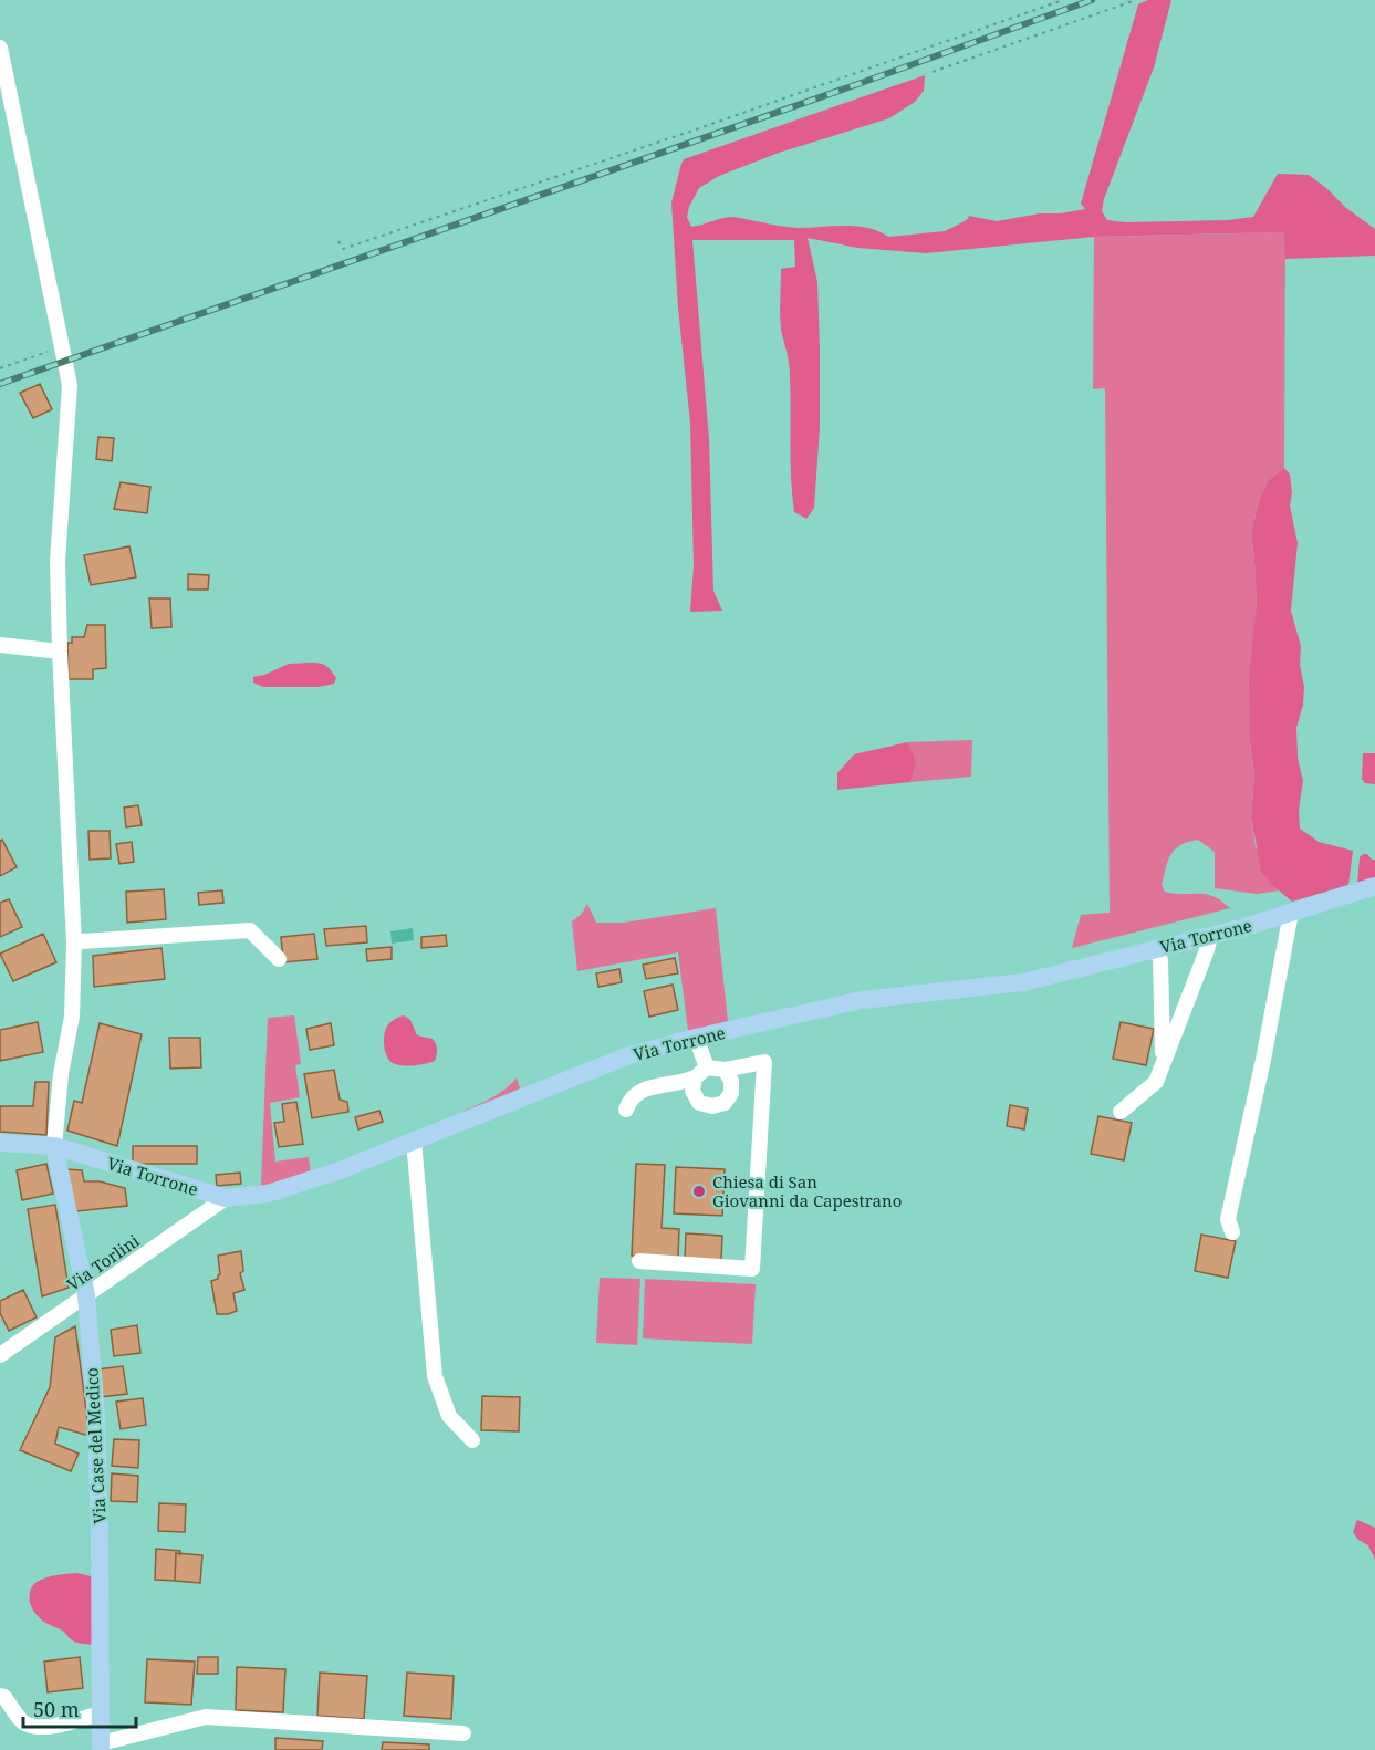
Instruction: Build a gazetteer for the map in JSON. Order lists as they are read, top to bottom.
{
  "streets": {
    "main road": ["Via Torrone", "Via Case del Medico"],
    "street": ["Via Torlini"]
  },
  "crossings": [
    ["Via Torrone", "Via Torlini"],
    ["Via Torrone", "Via Case del Medico"],
    ["Via Torlini", "Via Case del Medico"]
  ],
  "places": ["Chiesa di San Giovanni da Capestrano"],
  "scale_bar": "50 m"
}
